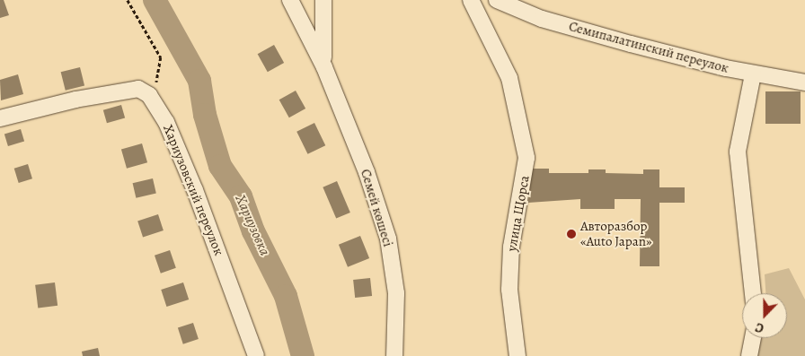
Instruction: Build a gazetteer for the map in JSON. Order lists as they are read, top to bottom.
{
  "streets": {
    "street": [
      "Семипалатинский переулок",
      "Хариузовский переулок",
      "Семей көшесі",
      "улица Щорса"
    ]
  },
  "water": ["Хариузовка"],
  "places": ["Авторазбор «Auto Japan»"],
  "north": "bottom"
}
